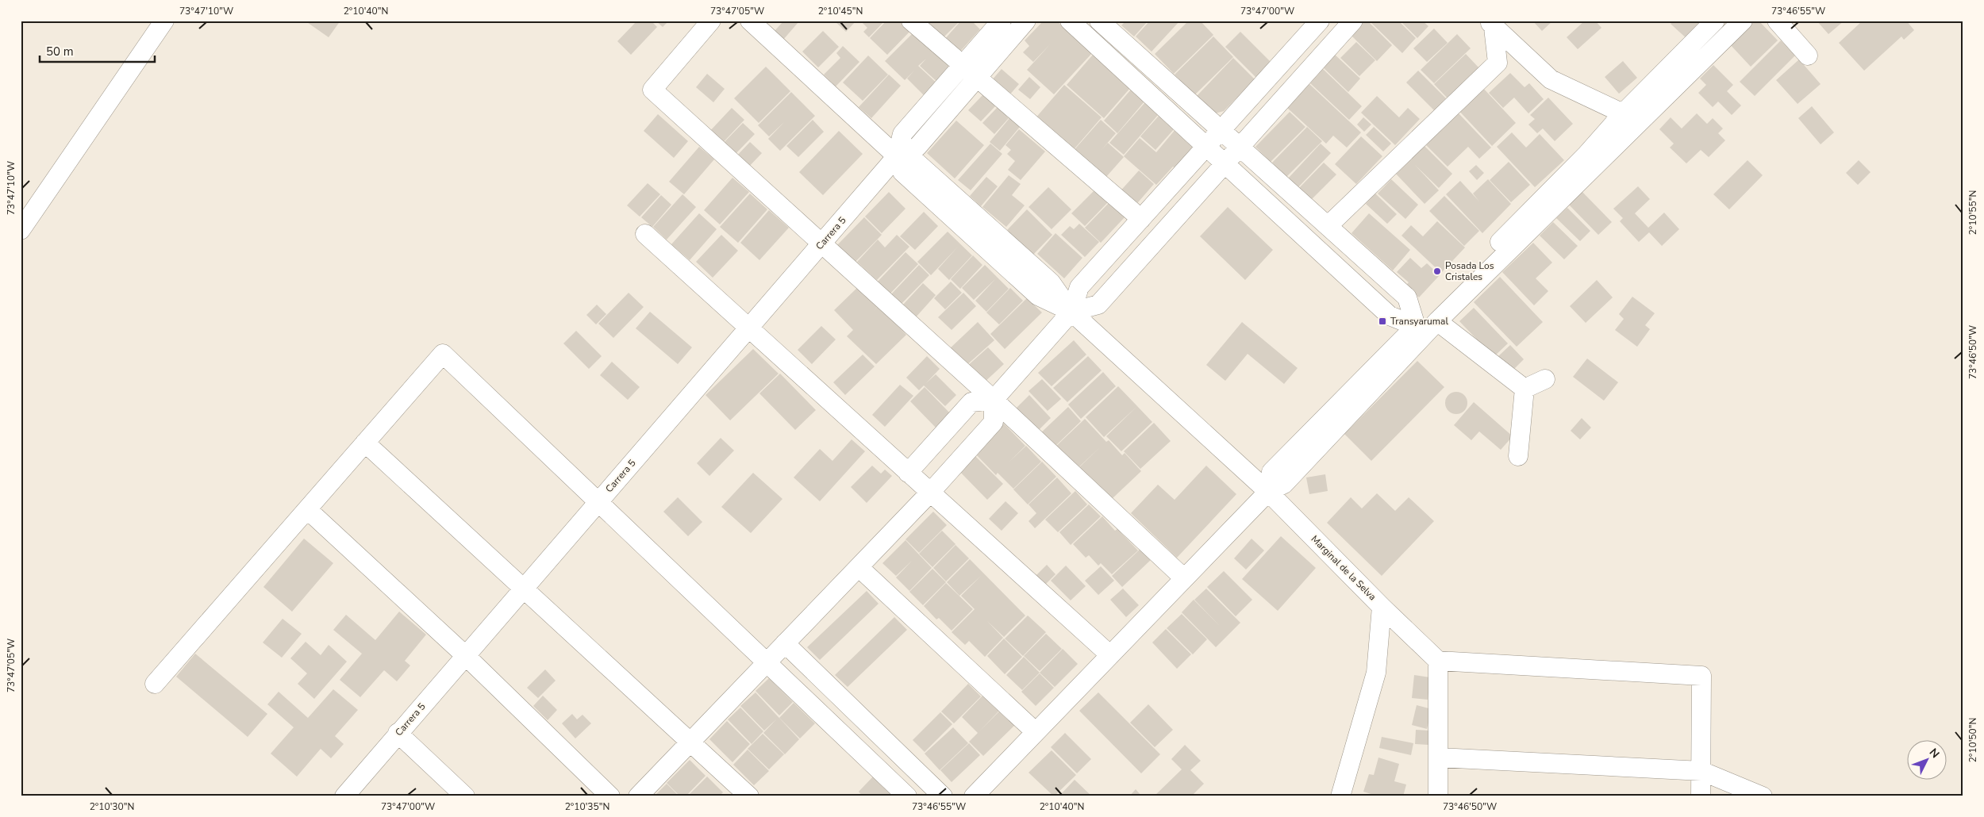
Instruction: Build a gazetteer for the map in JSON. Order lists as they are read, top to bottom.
{
  "streets": {
    "street": ["Carrera 5", "Marginal de la Selva"]
  },
  "crossings": [
    ["Carrera 5", "Marginal de la Selva"]
  ],
  "places": {
    "other": ["Posada Los Cristales"],
    "transit": ["Transyarumal"]
  },
  "scale_bar": "50 m",
  "north": "top right",
  "coordinates": [
    "73°47'10\"W",
    "2°10'40\"N",
    "73°47'05\"W",
    "2°10'45\"N",
    "73°47'00\"W",
    "73°46'55\"W",
    "2°10'55\"N",
    "73°46'50\"W",
    "2°10'50\"N",
    "2°10'30\"N",
    "2°10'35\"N"
  ]
}
